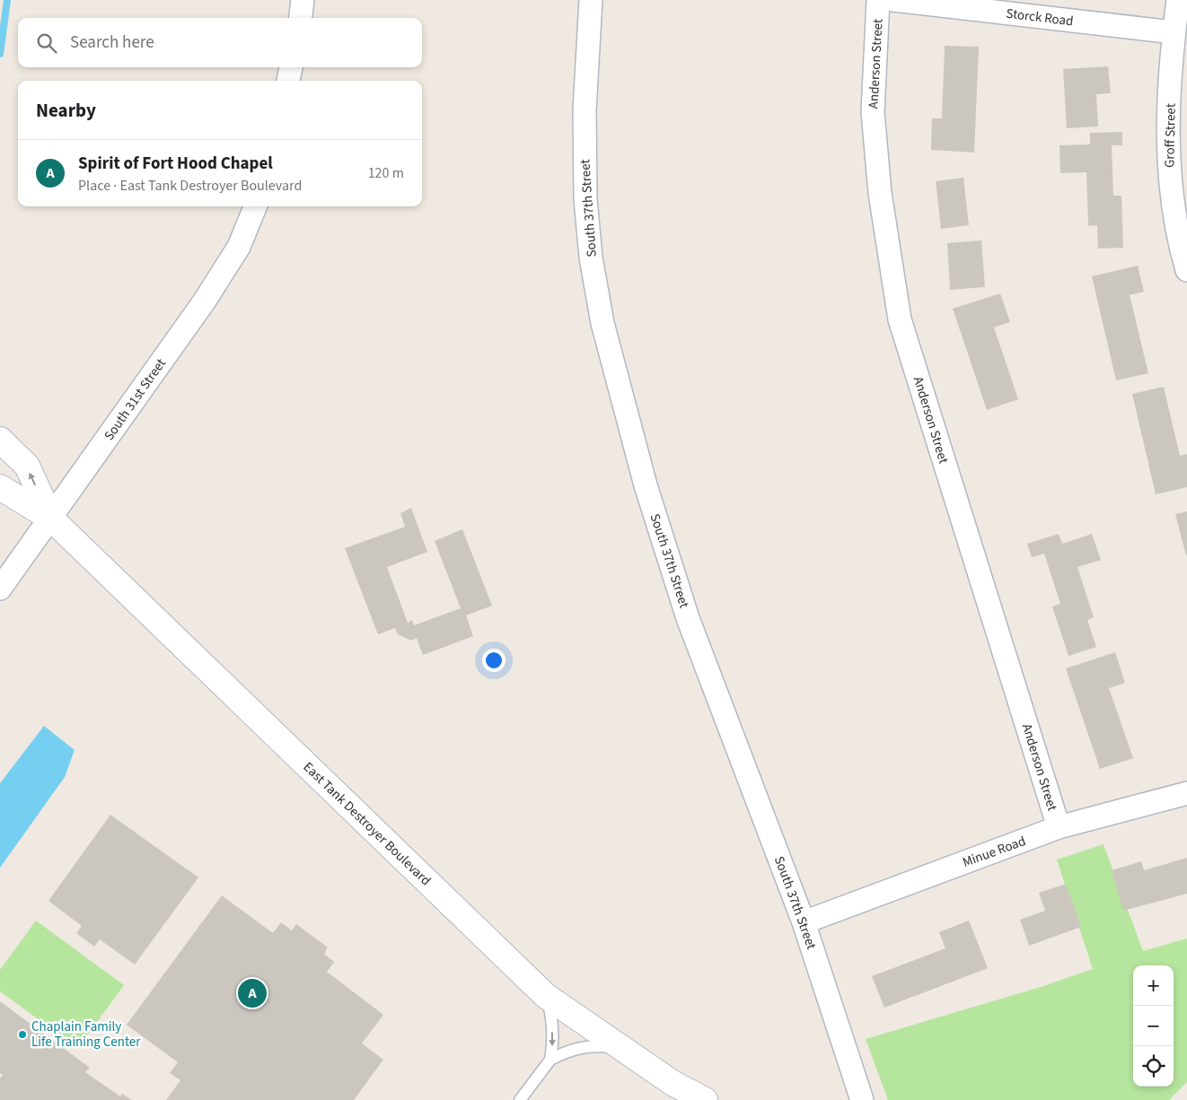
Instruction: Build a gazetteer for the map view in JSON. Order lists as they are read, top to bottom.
{
  "streets": {
    "street": [
      "Storck Road",
      "Anderson Street",
      "Groff Street",
      "South 37th Street",
      "South 31st Street",
      "East Tank Destroyer Boulevard",
      "Minue Road"
    ]
  },
  "crossings": [
    ["Storck Road", "Groff Street"],
    ["Anderson Street", "Minue Road"],
    ["South 37th Street", "Minue Road"],
    ["South 31st Street", "East Tank Destroyer Boulevard"]
  ],
  "places": ["Chaplain Family Life Training Center"],
  "page": {
    "search": "Search here",
    "heading": "Nearby",
    "list": [
      {
        "mark": "A",
        "name": "Spirit of Fort Hood Chapel",
        "note": "Place · East Tank Destroyer Boulevard",
        "value": "120 m"
      }
    ],
    "map_buttons": ["+", "−"],
    "pins": "A"
  }
}
